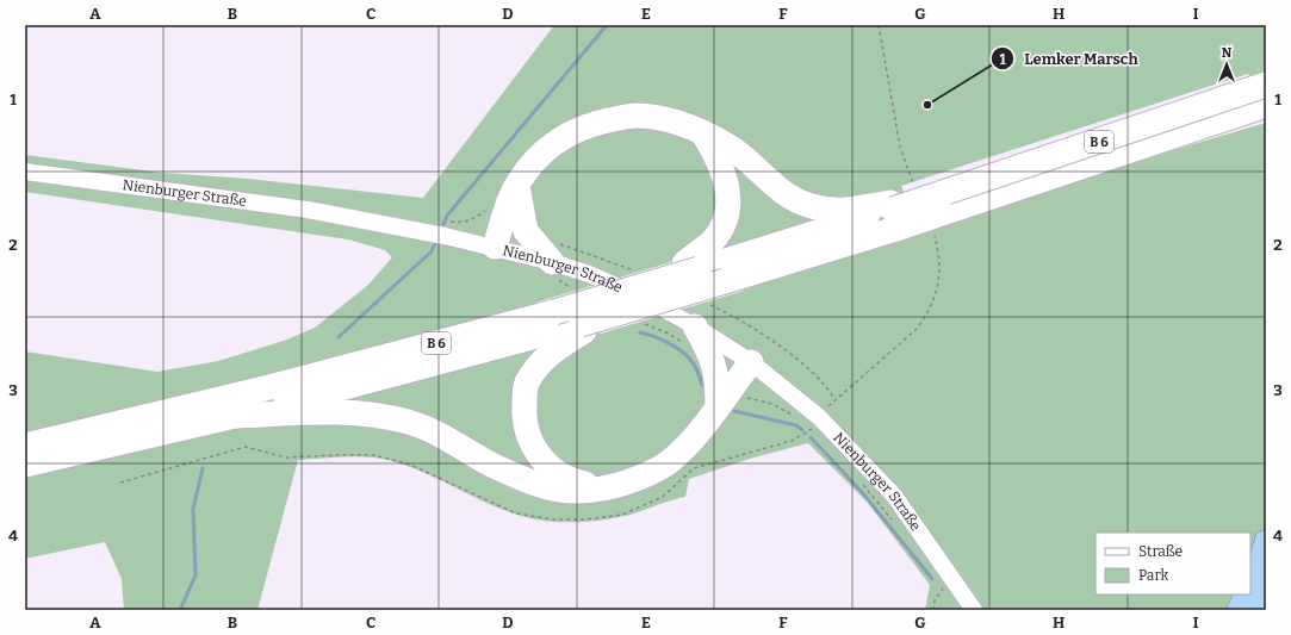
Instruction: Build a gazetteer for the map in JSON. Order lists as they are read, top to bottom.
{
  "streets": {
    "highway": ["B 6"],
    "street": ["Nienburger Straße"]
  },
  "places": ["Lemker Marsch"],
  "legend": ["Straße", "Park"],
  "north": "top",
  "grid": {
    "columns": [
      "A",
      "B",
      "C",
      "D",
      "E",
      "F",
      "G",
      "H",
      "I"
    ],
    "rows": [
      "1",
      "2",
      "3",
      "4"
    ]
  }
}
